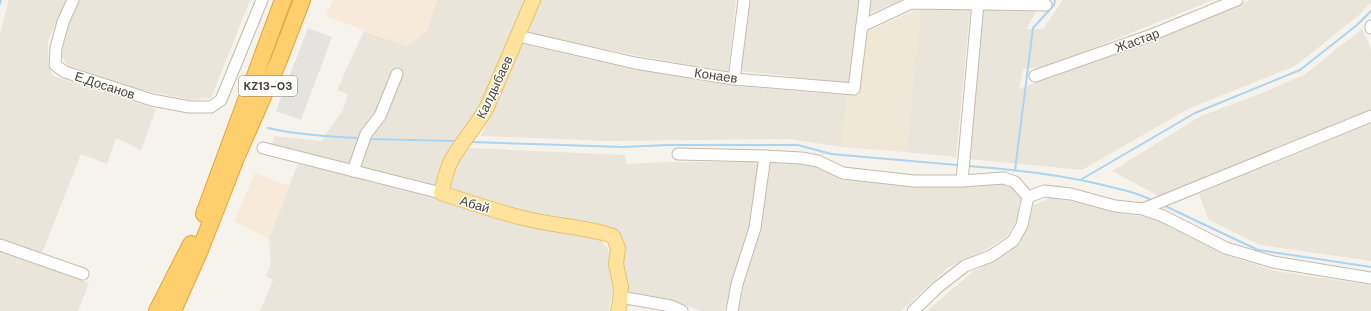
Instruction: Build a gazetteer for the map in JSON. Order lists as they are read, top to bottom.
{
  "streets": {
    "highway": ["KZ13-03"],
    "main road": ["Калдыбаев", "Абай"],
    "street": ["Жастар", "Конаев", "Е.Досанов"]
  },
  "crossings": [
    ["Конаев", "Калдыбаев"],
    ["Калдыбаев", "Абай"]
  ]
}
